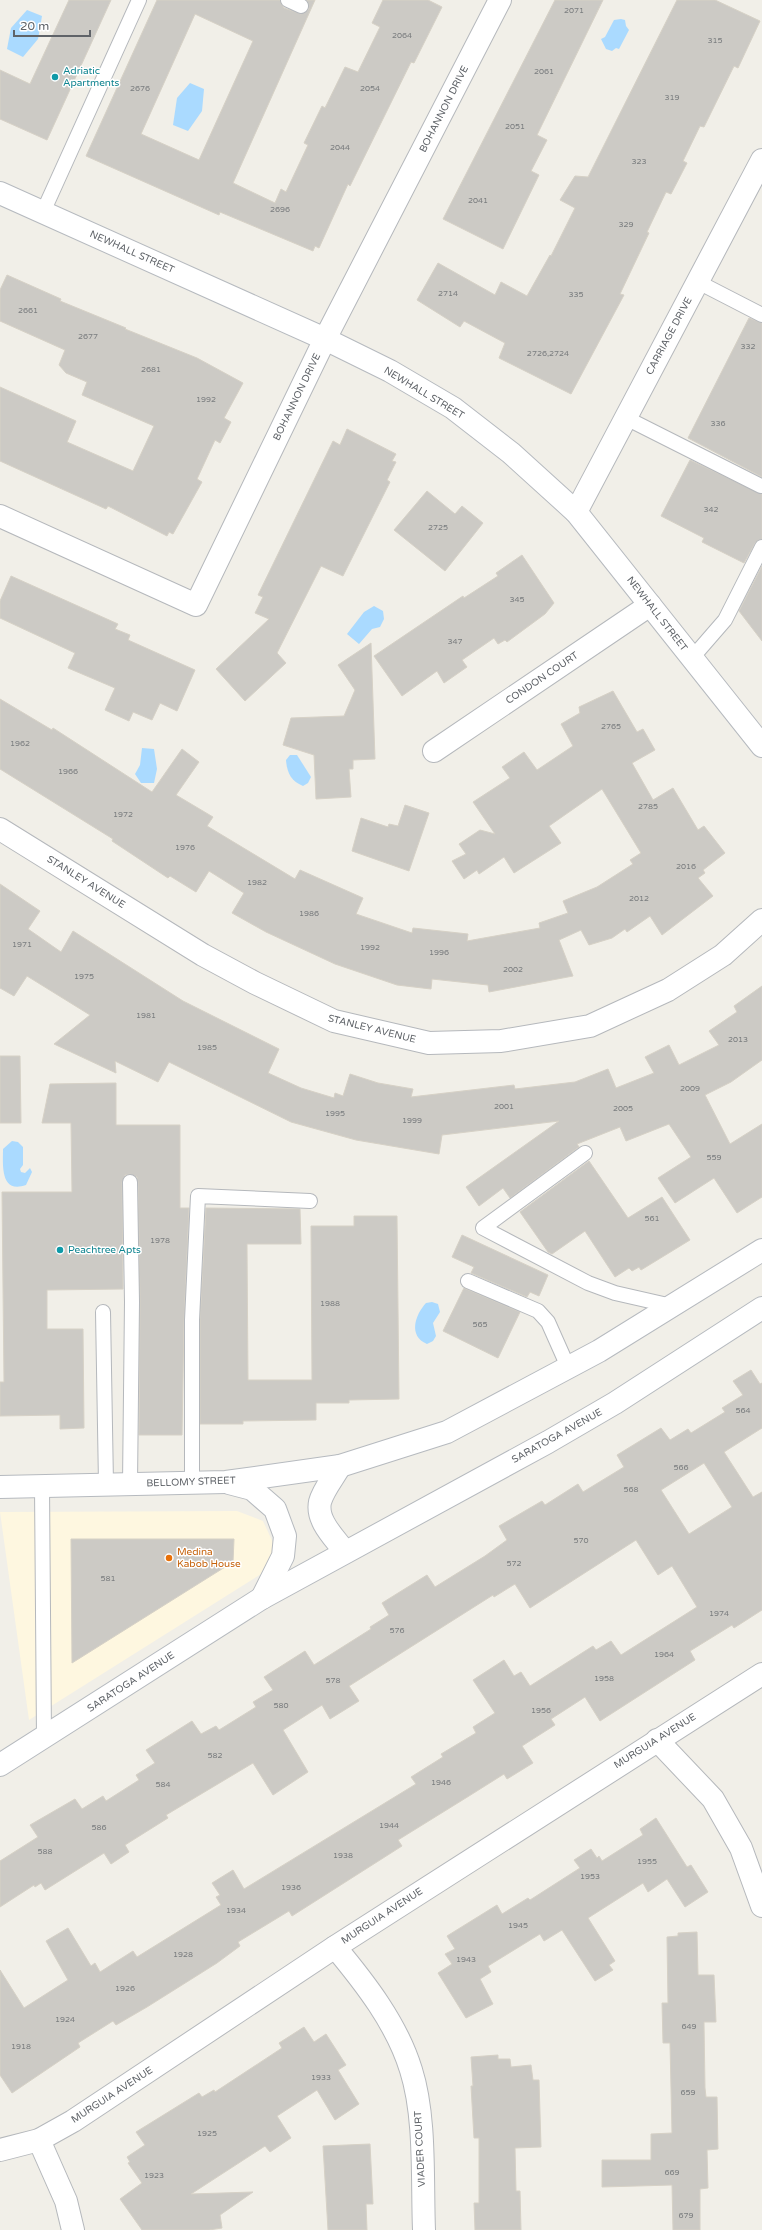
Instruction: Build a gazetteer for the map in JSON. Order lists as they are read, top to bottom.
{
  "streets": {
    "street": [
      "BOHANNON DRIVE",
      "NEWHALL STREET",
      "CARRIAGE DRIVE",
      "CONDON COURT",
      "STANLEY AVENUE",
      "SARATOGA AVENUE",
      "BELLOMY STREET",
      "MURGUIA AVENUE",
      "VIADER COURT"
    ]
  },
  "crossings": [
    ["BOHANNON DRIVE", "NEWHALL STREET"],
    ["NEWHALL STREET", "CARRIAGE DRIVE"],
    ["NEWHALL STREET", "CONDON COURT"],
    ["MURGUIA AVENUE", "VIADER COURT"]
  ],
  "places": ["Adriatic Apartments", "Peachtree Apts", "Medina Kabob House"],
  "house_numbers": [
    "2071",
    "2064",
    "315",
    "2061",
    "2676",
    "2054",
    "319",
    "2051",
    "2044",
    "323",
    "2041",
    "2696",
    "329",
    "2714",
    "335",
    "2661",
    "2677",
    "332",
    "2726,2724",
    "2681",
    "1992",
    "336",
    "342",
    "2725",
    "345",
    "347",
    "2765",
    "1962",
    "1966",
    "2785",
    "1972",
    "1976",
    "2016",
    "1982",
    "2012",
    "1986",
    "1971",
    "1992",
    "1996",
    "2002",
    "1975",
    "1981",
    "2013",
    "1985",
    "2009",
    "2001",
    "2005",
    "1995",
    "1999",
    "559",
    "561",
    "1978",
    "1988",
    "565",
    "564",
    "566",
    "568",
    "570",
    "572",
    "581",
    "1974",
    "576",
    "1964",
    "1958",
    "578",
    "580",
    "1956",
    "582",
    "1946",
    "584",
    "1944",
    "586",
    "588",
    "1938",
    "1955",
    "1953",
    "1936",
    "1934",
    "1945",
    "1928",
    "1943",
    "1926",
    "1924",
    "649",
    "1918",
    "1933",
    "659",
    "1925",
    "669",
    "1923",
    "679"
  ],
  "scale_bar": "20 m"
}
